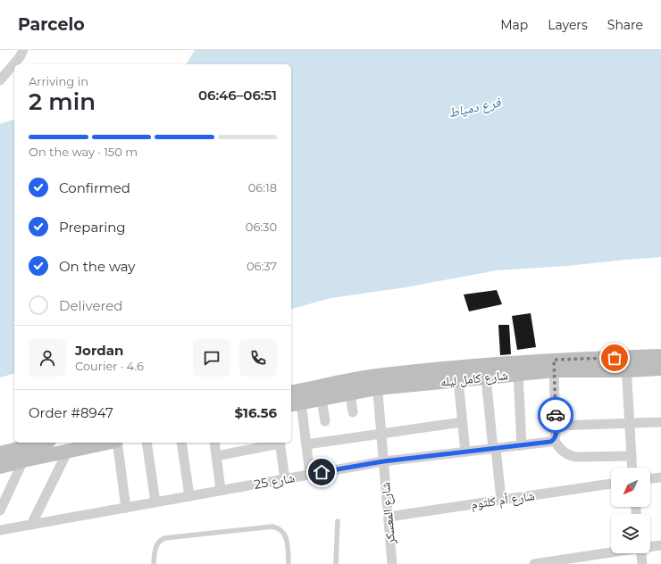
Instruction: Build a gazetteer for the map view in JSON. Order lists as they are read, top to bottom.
{
  "streets": {
    "street": [
      "شارع كامل ليله",
      "شارع 25",
      "شارع أم كلثوم",
      "شارع المعسكر"
    ]
  },
  "crossings": [
    ["شارع كامل ليله", "شارع المعسكر"],
    ["شارع 25", "شارع المعسكر"],
    ["شارع أم كلثوم", "شارع المعسكر"]
  ],
  "water": ["فرع دمياط"],
  "north": "bottom left",
  "page": {
    "header": "Parcelo",
    "nav": ["Map", "Layers", "Share"],
    "heading": ["2 min", "Arriving in", "06:46–06:51"],
    "panel": [
      "Jordan",
      "Courier · 4.6",
      "Order #8947",
      "$16.56"
    ],
    "bar": "On the way · 150 m",
    "list": [
      ["Confirmed", "06:18"],
      ["Preparing", "06:30"],
      ["On the way", "06:37"],
      "Delivered"
    ]
  }
}
